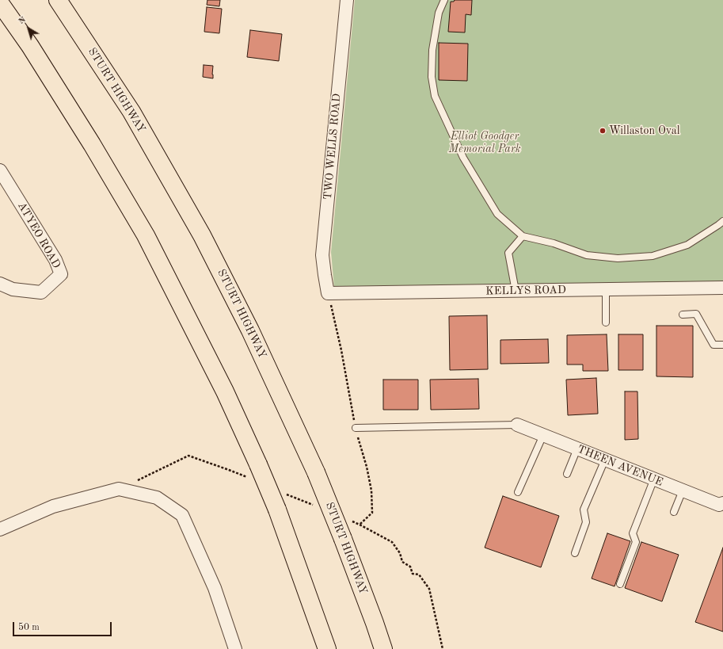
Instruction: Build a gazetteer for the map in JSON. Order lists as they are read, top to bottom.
{
  "streets": {
    "highway": ["STURT HIGHWAY"],
    "street": [
      "TWO WELLS ROAD",
      "ATYEO ROAD",
      "KELLYS ROAD",
      "THEEN AVENUE"
    ]
  },
  "crossings": [
    ["TWO WELLS ROAD", "KELLYS ROAD"]
  ],
  "parks": ["Elliot Goodger Memorial Park"],
  "places": ["Willaston Oval"],
  "scale_bar": "50 m",
  "north": "top left"
}
